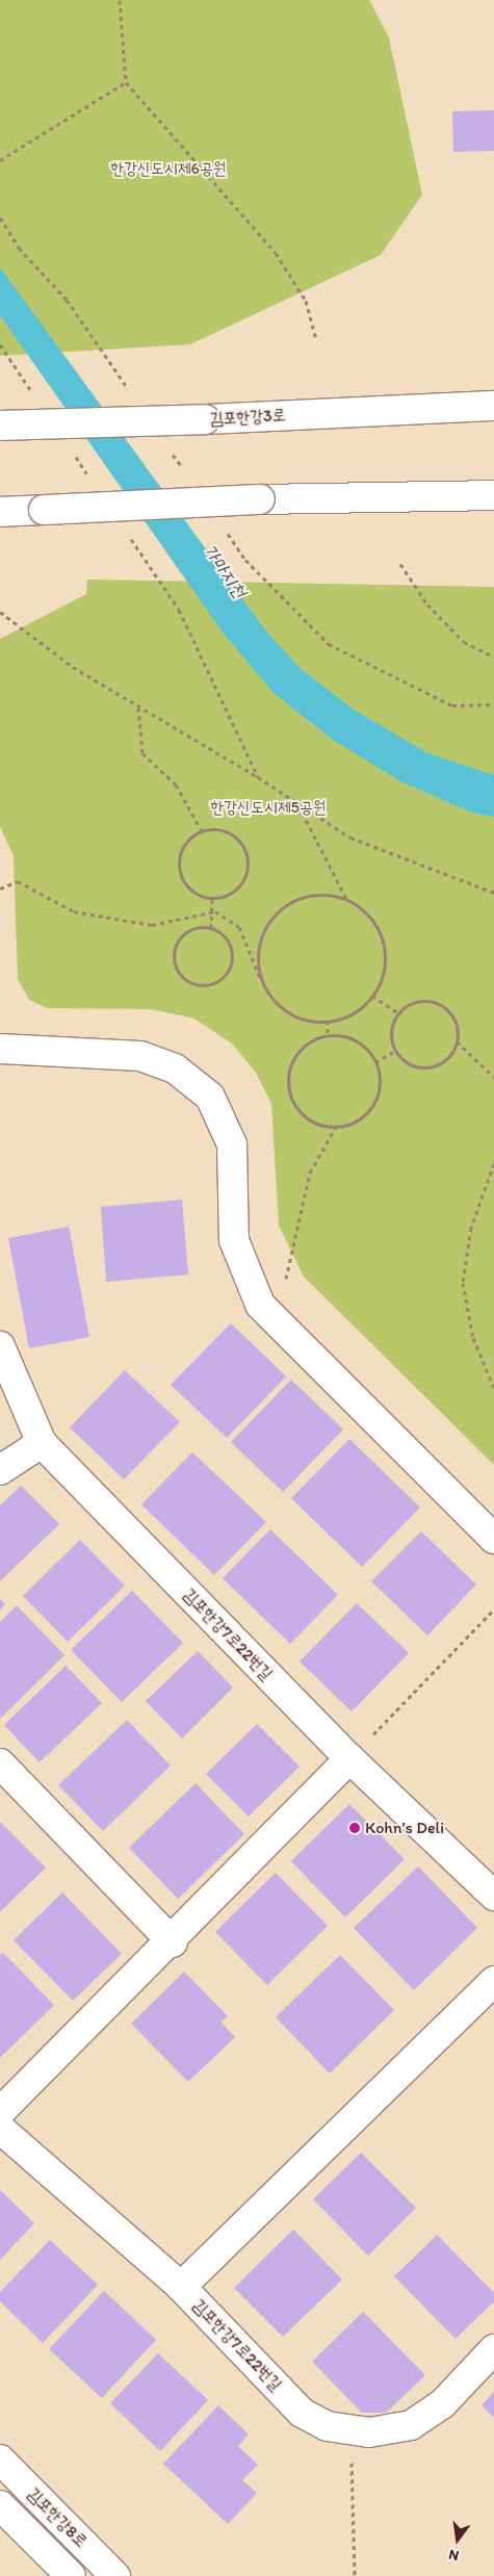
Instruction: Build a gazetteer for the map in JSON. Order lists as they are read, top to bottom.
{
  "streets": {
    "street": ["김포한강3로", "김포한강7로22번길", "김포한강8로"]
  },
  "water": ["가마지천"],
  "parks": ["한강신도시제6공원", "한강신도시제5공원"],
  "places": ["Kohn’s Deli"],
  "north": "bottom"
}
